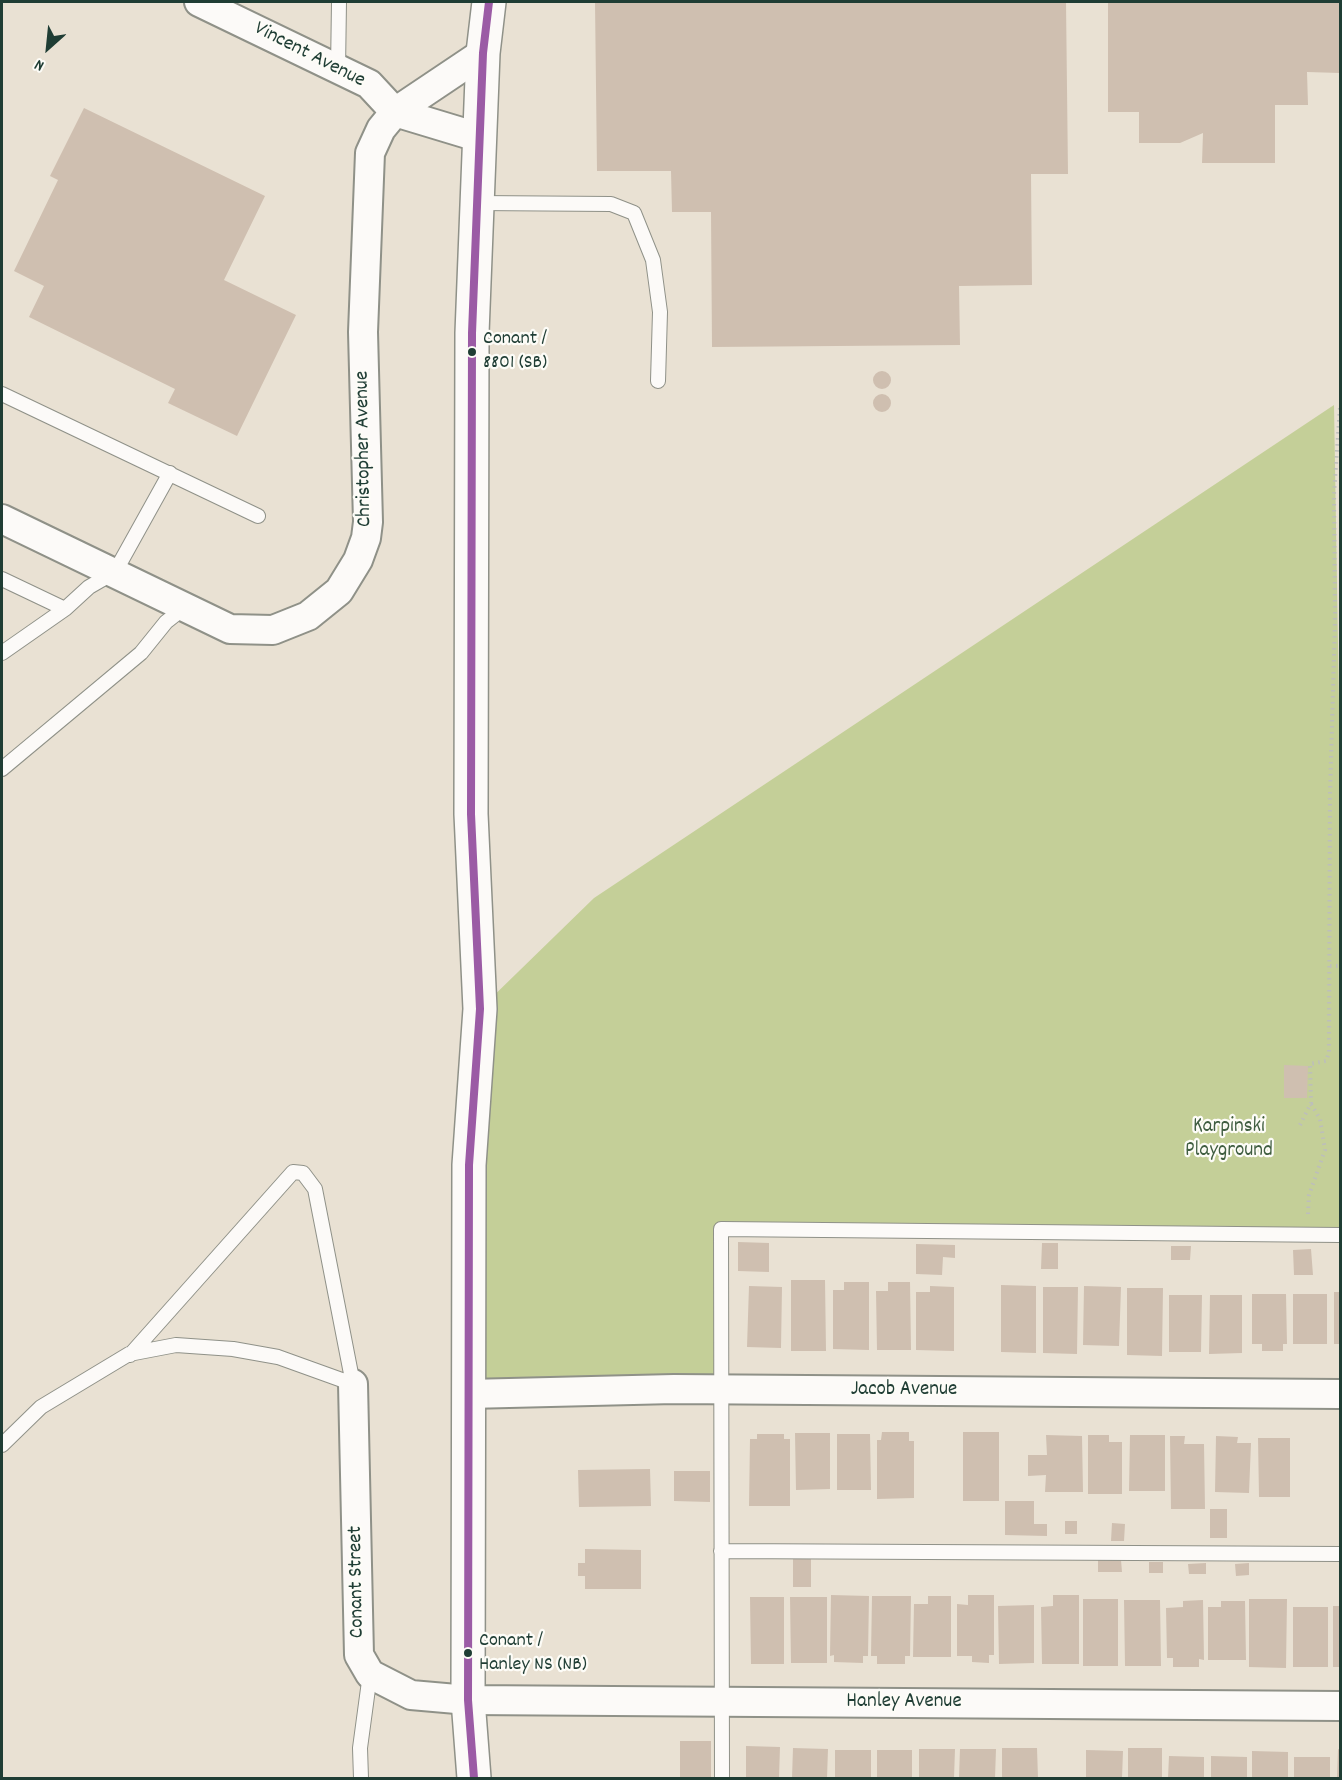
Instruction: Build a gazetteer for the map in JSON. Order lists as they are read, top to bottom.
{
  "streets": {
    "street": [
      "Vincent Avenue",
      "Christopher Avenue",
      "Jacob Avenue",
      "Conant Street",
      "Hanley Avenue"
    ]
  },
  "crossings": [
    ["Vincent Avenue", "Christopher Avenue"]
  ],
  "parks": ["Karpinski Playground"],
  "places": ["Conant / 8801 (SB)", "Conant / Hanley NS (NB)"],
  "north": "bottom left"
}
